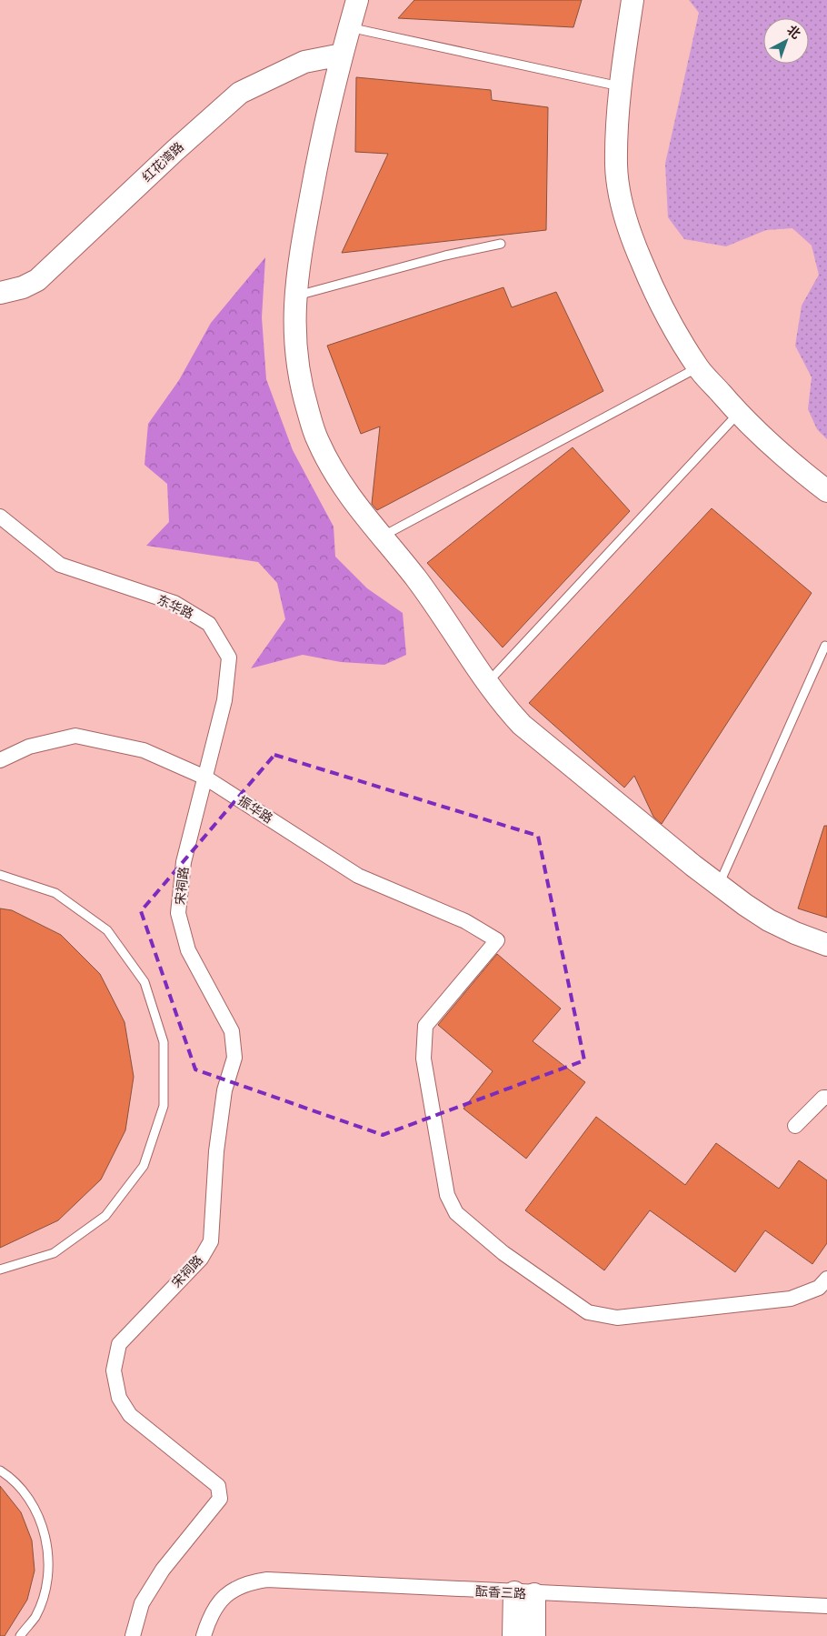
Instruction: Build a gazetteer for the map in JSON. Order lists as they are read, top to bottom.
{
  "streets": {
    "street": [
      "红花湾路",
      "东华路",
      "振华路",
      "宋祠路",
      "酝香三路"
    ]
  },
  "crossings": [
    ["东华路", "振华路"],
    ["东华路", "宋祠路"],
    ["振华路", "宋祠路"]
  ],
  "north": "top right"
}
